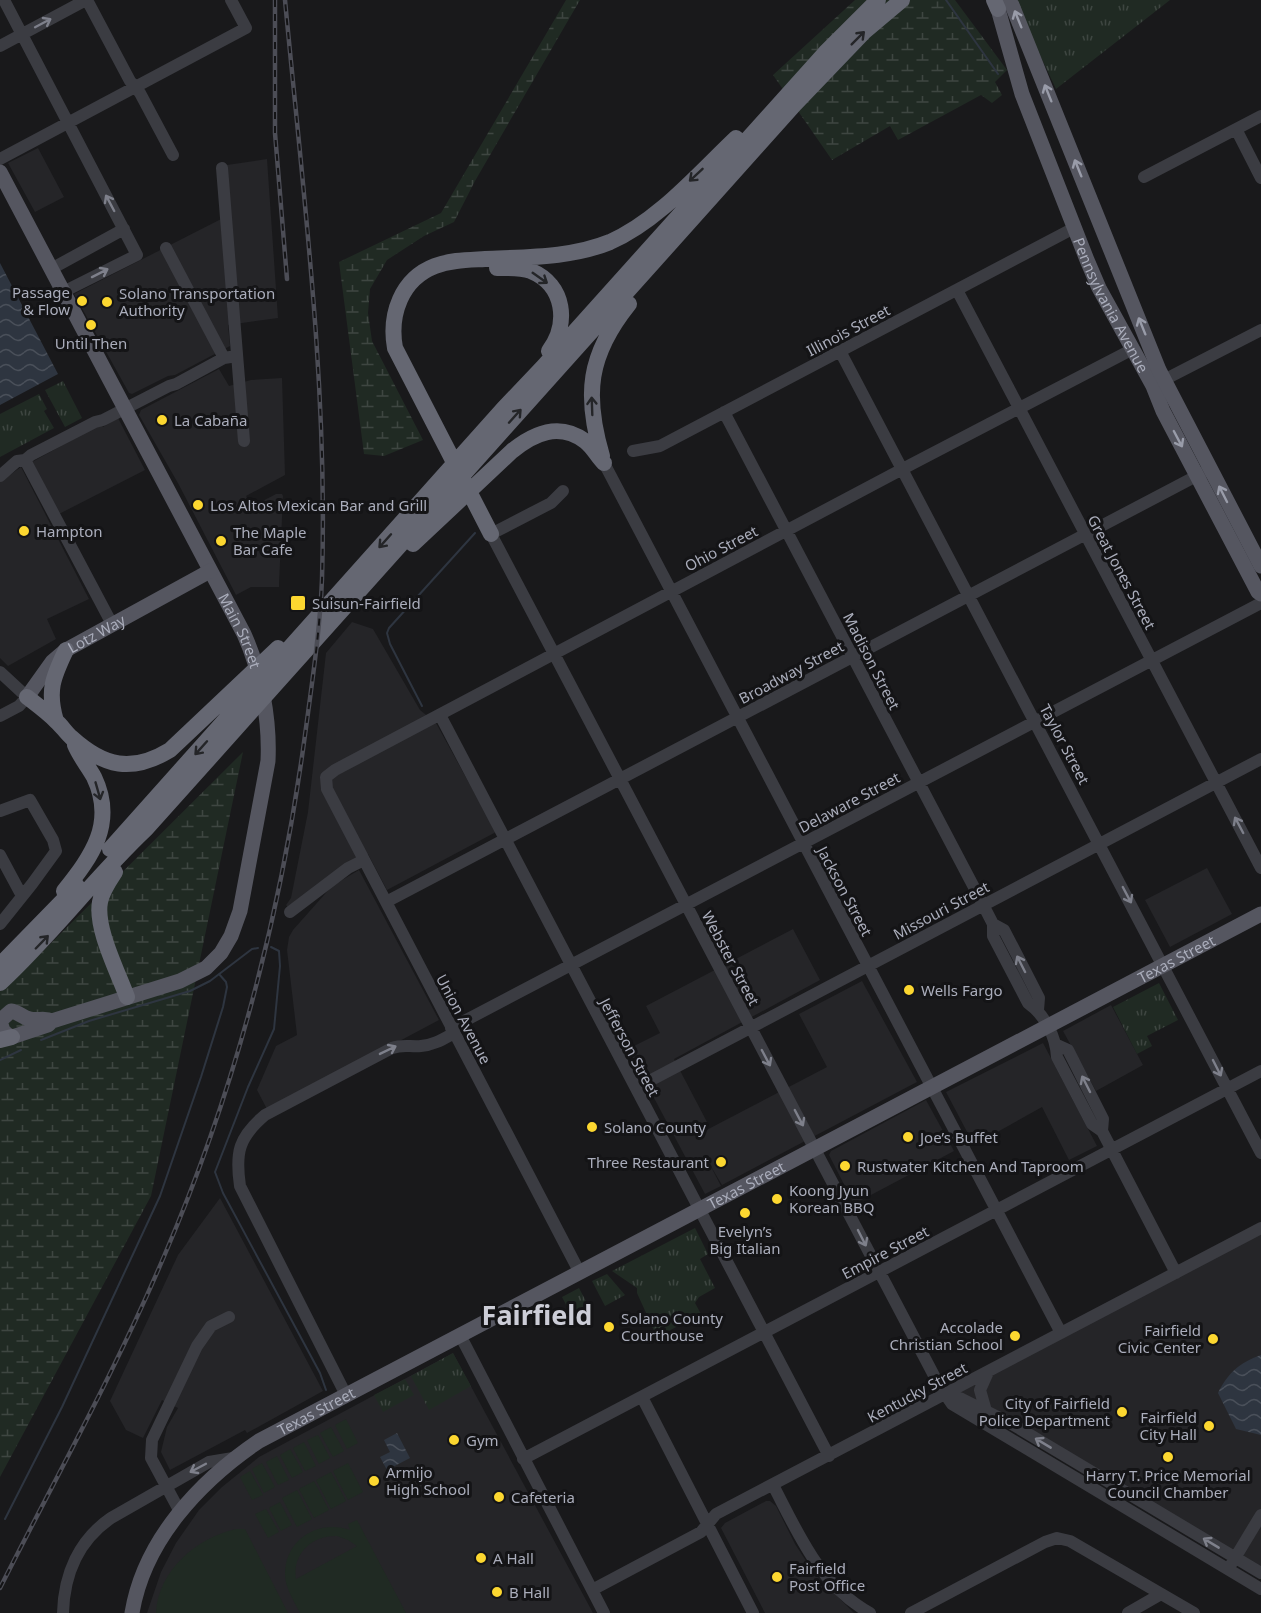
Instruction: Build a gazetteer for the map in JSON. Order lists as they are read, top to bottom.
{
  "streets": {
    "main road": [
      "Pennsylvania Avenue",
      "Main Street",
      "Lotz Way",
      "Texas Street"
    ],
    "street": [
      "Illinois Street",
      "Ohio Street",
      "Great Jones Street",
      "Madison Street",
      "Broadway Street",
      "Taylor Street",
      "Delaware Street",
      "Jackson Street",
      "Missouri Street",
      "Webster Street",
      "Union Avenue",
      "Jefferson Street",
      "Empire Street",
      "Kentucky Street"
    ]
  },
  "crossings": [
    ["Pennsylvania Avenue", "Illinois Street"],
    ["Pennsylvania Avenue", "Ohio Street"],
    ["Pennsylvania Avenue", "Broadway Street"],
    ["Illinois Street", "Great Jones Street"],
    ["Illinois Street", "Madison Street"],
    ["Illinois Street", "Taylor Street"],
    ["Ohio Street", "Great Jones Street"],
    ["Ohio Street", "Madison Street"],
    ["Ohio Street", "Taylor Street"],
    ["Ohio Street", "Jackson Street"],
    ["Ohio Street", "Webster Street"],
    ["Ohio Street", "Union Avenue"],
    ["Ohio Street", "Jefferson Street"],
    ["Great Jones Street", "Broadway Street"],
    ["Great Jones Street", "Delaware Street"],
    ["Great Jones Street", "Missouri Street"],
    ["Main Street", "Lotz Way"],
    ["Madison Street", "Broadway Street"],
    ["Madison Street", "Delaware Street"],
    ["Madison Street", "Missouri Street"],
    ["Madison Street", "Texas Street"],
    ["Madison Street", "Empire Street"],
    ["Madison Street", "Kentucky Street"],
    ["Broadway Street", "Taylor Street"],
    ["Broadway Street", "Jackson Street"],
    ["Broadway Street", "Webster Street"],
    ["Broadway Street", "Union Avenue"],
    ["Broadway Street", "Jefferson Street"],
    ["Taylor Street", "Delaware Street"],
    ["Taylor Street", "Missouri Street"],
    ["Taylor Street", "Texas Street"],
    ["Taylor Street", "Empire Street"],
    ["Delaware Street", "Jackson Street"],
    ["Delaware Street", "Webster Street"],
    ["Delaware Street", "Texas Street"],
    ["Delaware Street", "Union Avenue"],
    ["Delaware Street", "Jefferson Street"],
    ["Jackson Street", "Missouri Street"],
    ["Jackson Street", "Texas Street"],
    ["Jackson Street", "Empire Street"],
    ["Jackson Street", "Kentucky Street"],
    ["Missouri Street", "Webster Street"],
    ["Missouri Street", "Jefferson Street"],
    ["Webster Street", "Texas Street"],
    ["Webster Street", "Empire Street"],
    ["Webster Street", "Kentucky Street"],
    ["Texas Street", "Union Avenue"],
    ["Texas Street", "Jefferson Street"],
    ["Jefferson Street", "Empire Street"],
    ["Jefferson Street", "Kentucky Street"]
  ],
  "districts": ["Fairfield"],
  "places": {
    "other": [
      "Passage & Flow",
      "Solano Transportation Authority",
      "Until Then",
      "La Cabaña",
      "Los Altos Mexican Bar and Grill",
      "Hampton",
      "The Maple Bar Cafe",
      "Wells Fargo",
      "Solano County",
      "Joe’s Buffet",
      "Three Restaurant",
      "Rustwater Kitchen And Taproom",
      "Koong Jyun Korean BBQ",
      "Evelyn’s Big Italian",
      "Solano County Courthouse",
      "Accolade Christian School",
      "Fairfield Civic Center",
      "City of Fairfield Police Department",
      "Fairfield City Hall",
      "Gym",
      "Harry T. Price Memorial Council Chamber",
      "Armijo High School",
      "Cafeteria",
      "A Hall",
      "Fairfield Post Office",
      "B Hall"
    ],
    "transit": ["Suisun-Fairfield"]
  }
}
